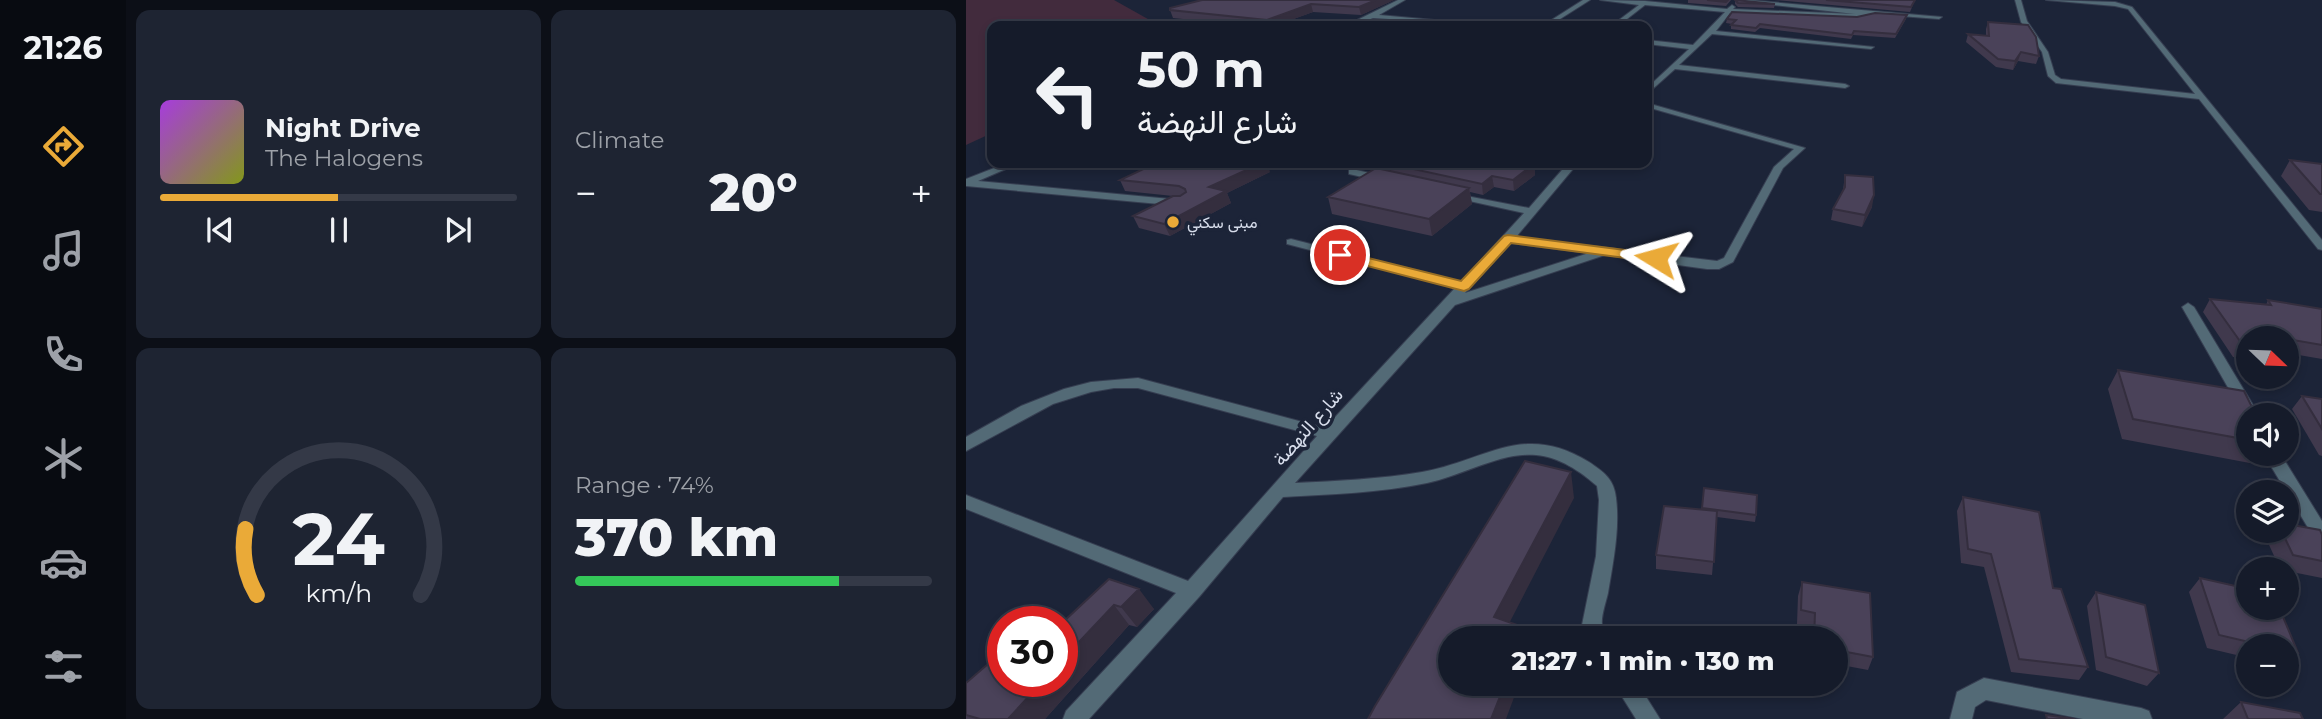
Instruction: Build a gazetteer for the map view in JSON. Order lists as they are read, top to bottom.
{
  "streets": {
    "street": ["شارع النهضة"]
  },
  "places": ["مبنى سكني"],
  "north": "bottom right",
  "page": {
    "tabs": "21:26",
    "tile": [
      "Climate",
      ["Range · 74%", "370 km"]
    ],
    "turn": ["50 m", "شارع النهضة"],
    "song": ["Night Drive", "The Halogens"],
    "heat": ["−", "20°", "+"],
    "map_buttons": ["+", "−"],
    "limit": "30",
    "trip": "21:27 · 1 min · 130 m",
    "gauge": ["24", "km/h"]
  }
}
